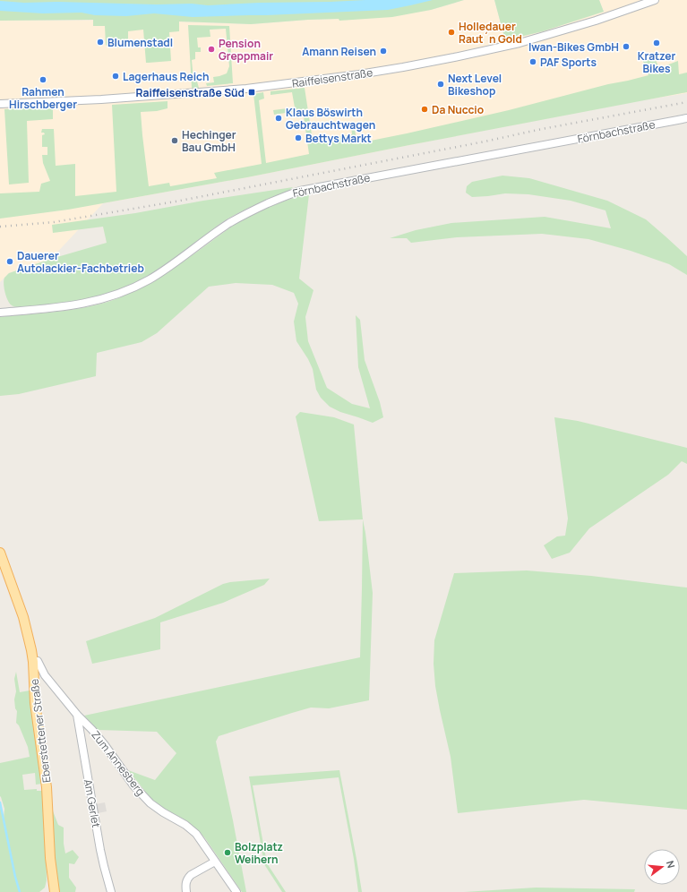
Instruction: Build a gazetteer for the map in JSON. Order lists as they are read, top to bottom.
{
  "streets": {
    "main road": ["Eberstettener Straße"],
    "street": [
      "Raiffeisenstraße",
      "Förnbachstraße",
      "Zum Annesberg",
      "Am Gerlet"
    ]
  },
  "crossings": [
    ["Eberstettener Straße", "Zum Annesberg"],
    ["Zum Annesberg", "Am Gerlet"]
  ],
  "places": {
    "other": [
      "Holledauer Raut´n Gold",
      "Blumenstadl",
      "Kratzer Bikes",
      "Iwan-Bikes GmbH",
      "Pension Greppmair",
      "Amann Reisen",
      "PAF Sports",
      "Lagerhaus Reich",
      "Rahmen Hirschberger",
      "Next Level Bikeshop",
      "Da Nuccio",
      "Klaus Böswirth Gebrauchtwagen",
      "Bettys Markt",
      "Hechinger Bau GmbH",
      "Dauerer Autolackier-Fachbetrieb",
      "Bolzplatz Weihern"
    ],
    "transit": ["Raiffeisenstraße Süd"]
  },
  "north": "right"
}
